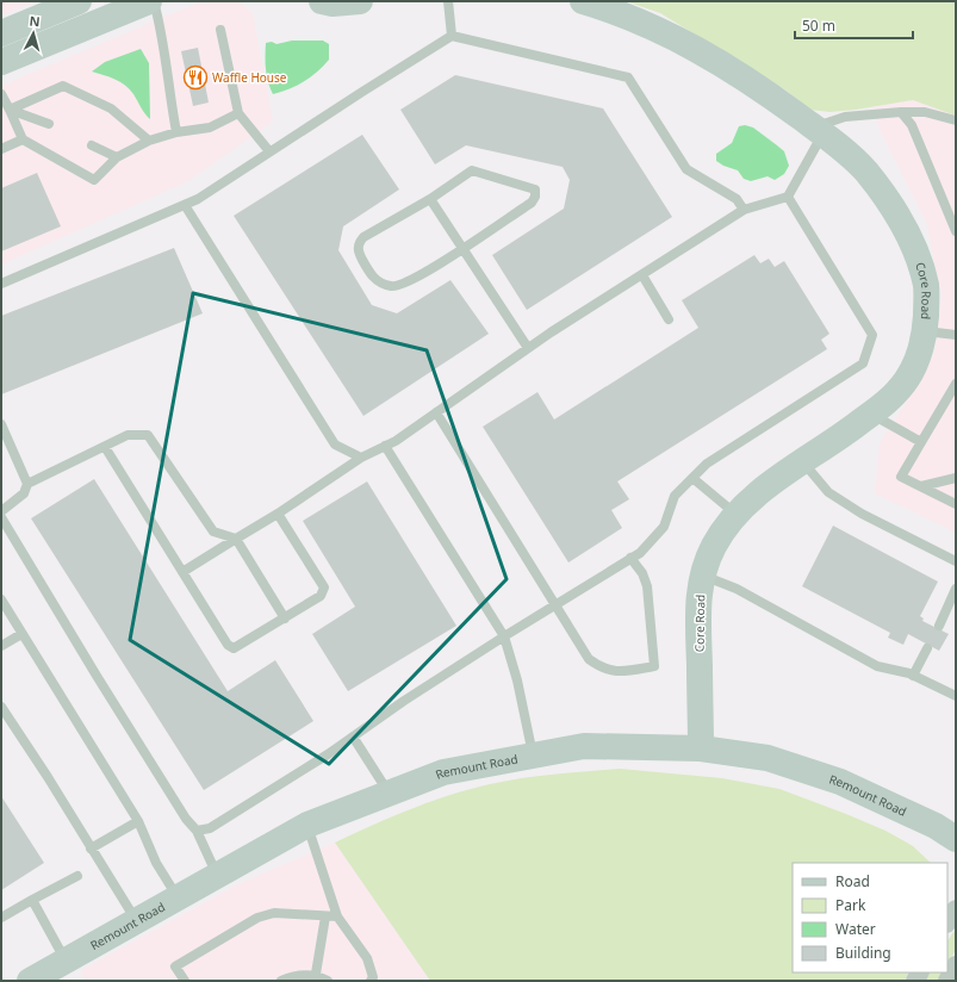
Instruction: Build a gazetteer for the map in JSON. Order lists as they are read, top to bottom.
{
  "streets": {
    "street": ["Core Road", "Remount Road"]
  },
  "crossings": [
    ["Core Road", "Remount Road"]
  ],
  "places": {
    "restaurant": ["Waffle House"]
  },
  "legend": [
    "Road",
    "Park",
    "Water",
    "Building"
  ],
  "scale_bar": "50 m",
  "north": "top"
}
